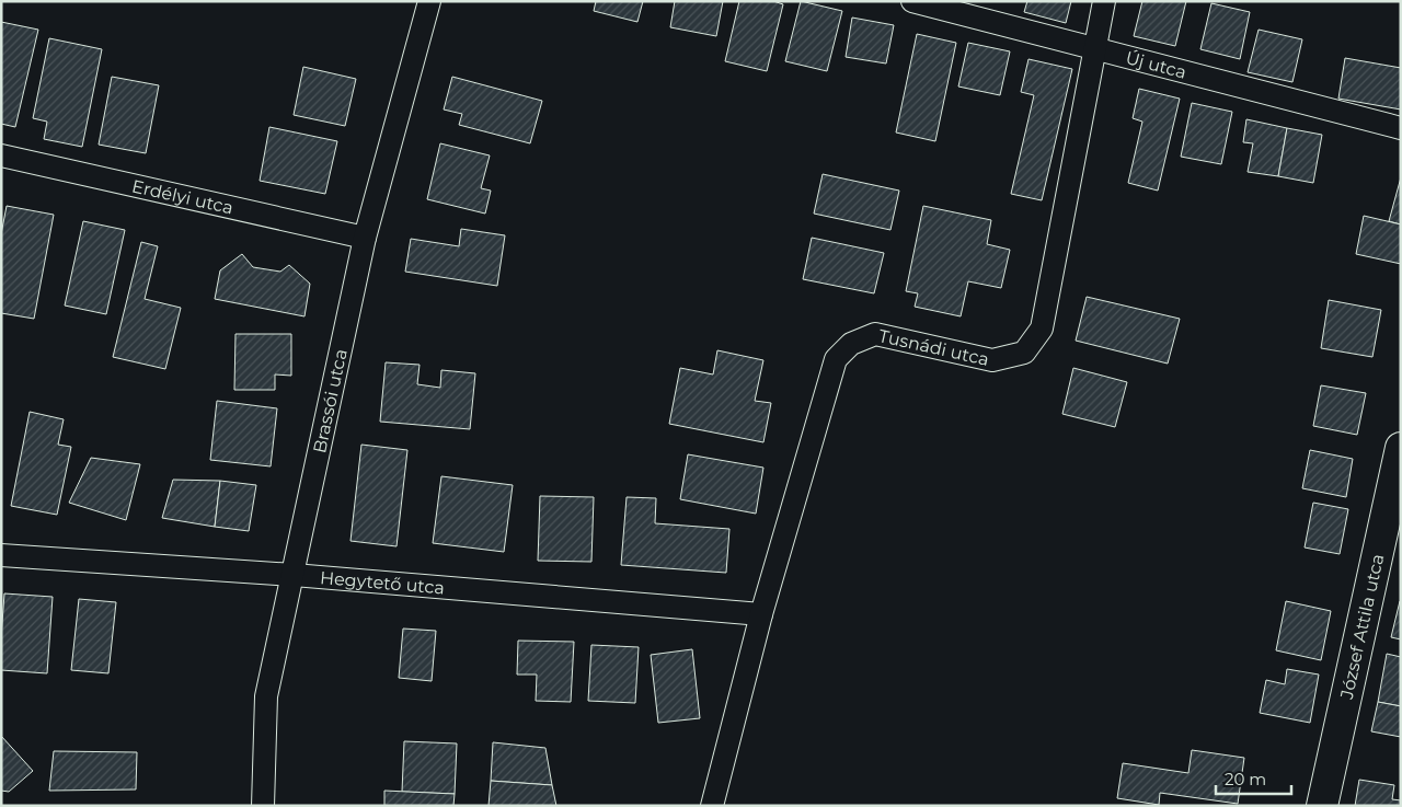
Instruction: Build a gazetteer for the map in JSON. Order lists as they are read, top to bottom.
{
  "streets": {
    "street": [
      "Új utca",
      "Erdélyi utca",
      "Tusnádi utca",
      "Brassói utca",
      "Hegytető utca",
      "József Attila utca"
    ]
  },
  "crossings": [
    ["Új utca", "Tusnádi utca"],
    ["Erdélyi utca", "Brassói utca"],
    ["Tusnádi utca", "Hegytető utca"],
    ["Brassói utca", "Hegytető utca"]
  ],
  "scale_bar": "20 m"
}
